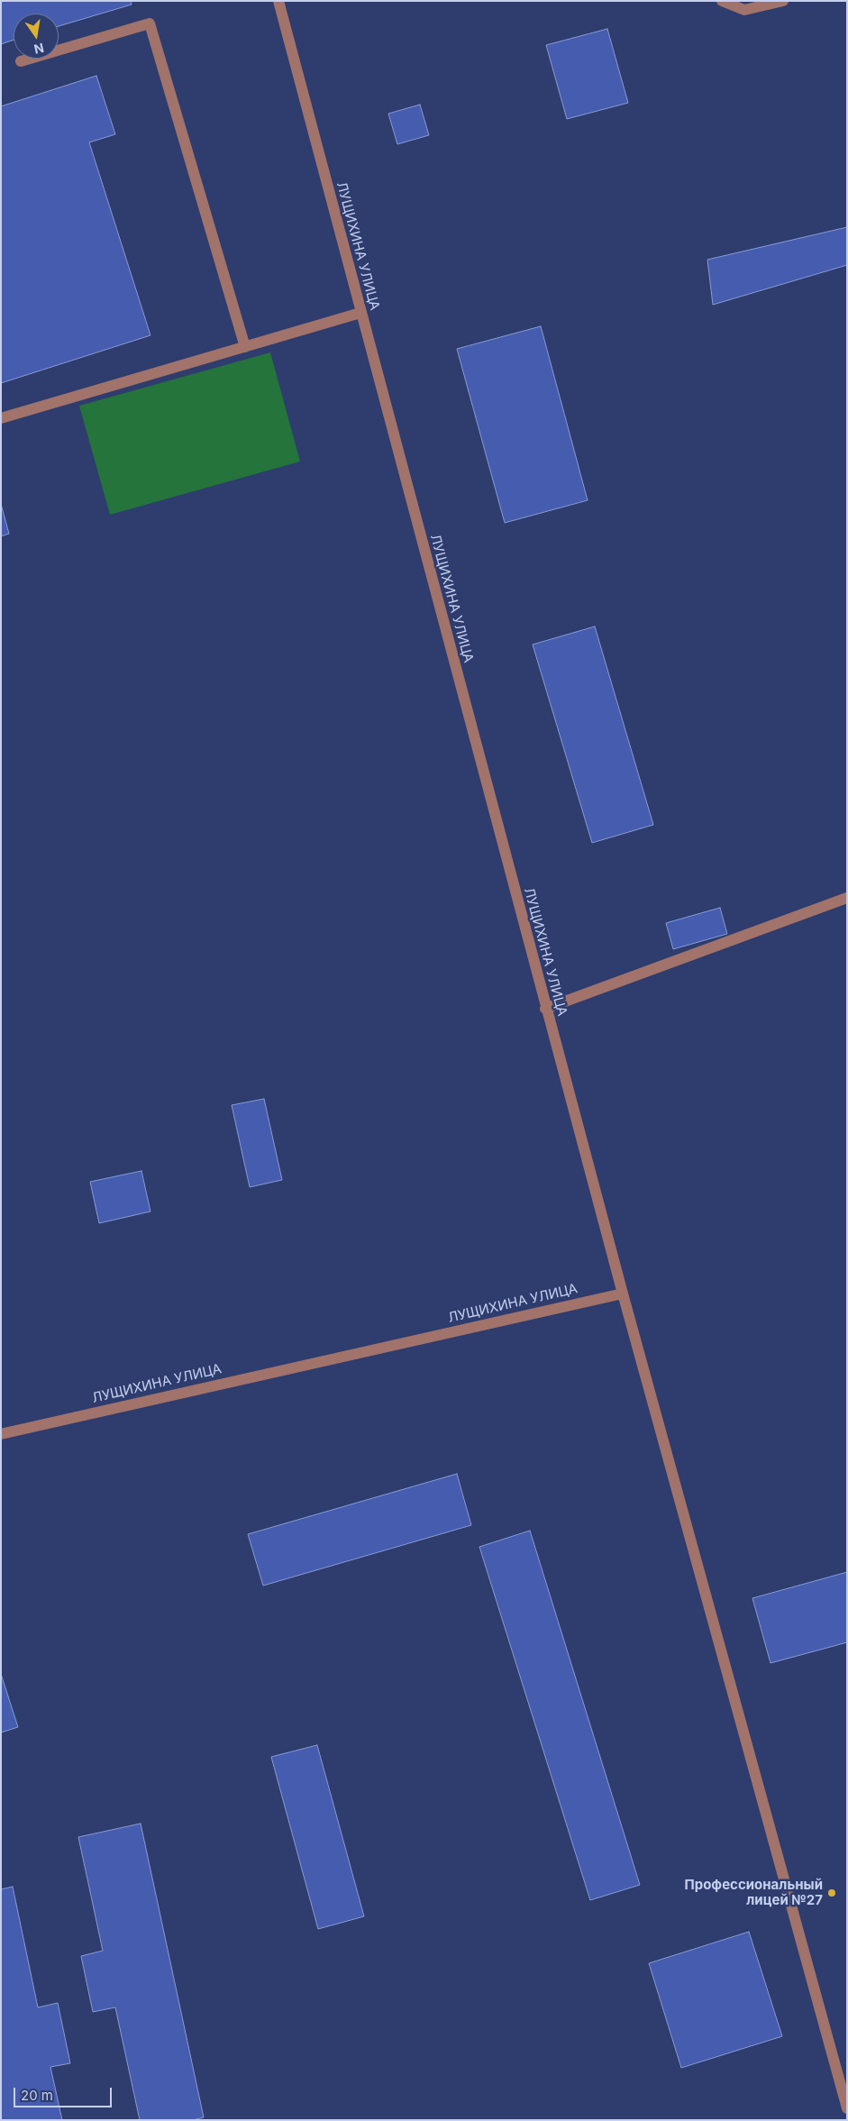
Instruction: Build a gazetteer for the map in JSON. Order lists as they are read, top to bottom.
{
  "streets": {
    "street": ["ЛУЩИХИНА УЛИЦА"]
  },
  "places": ["Профессиональный лицей №27"],
  "scale_bar": "20 m",
  "north": "bottom"
}
